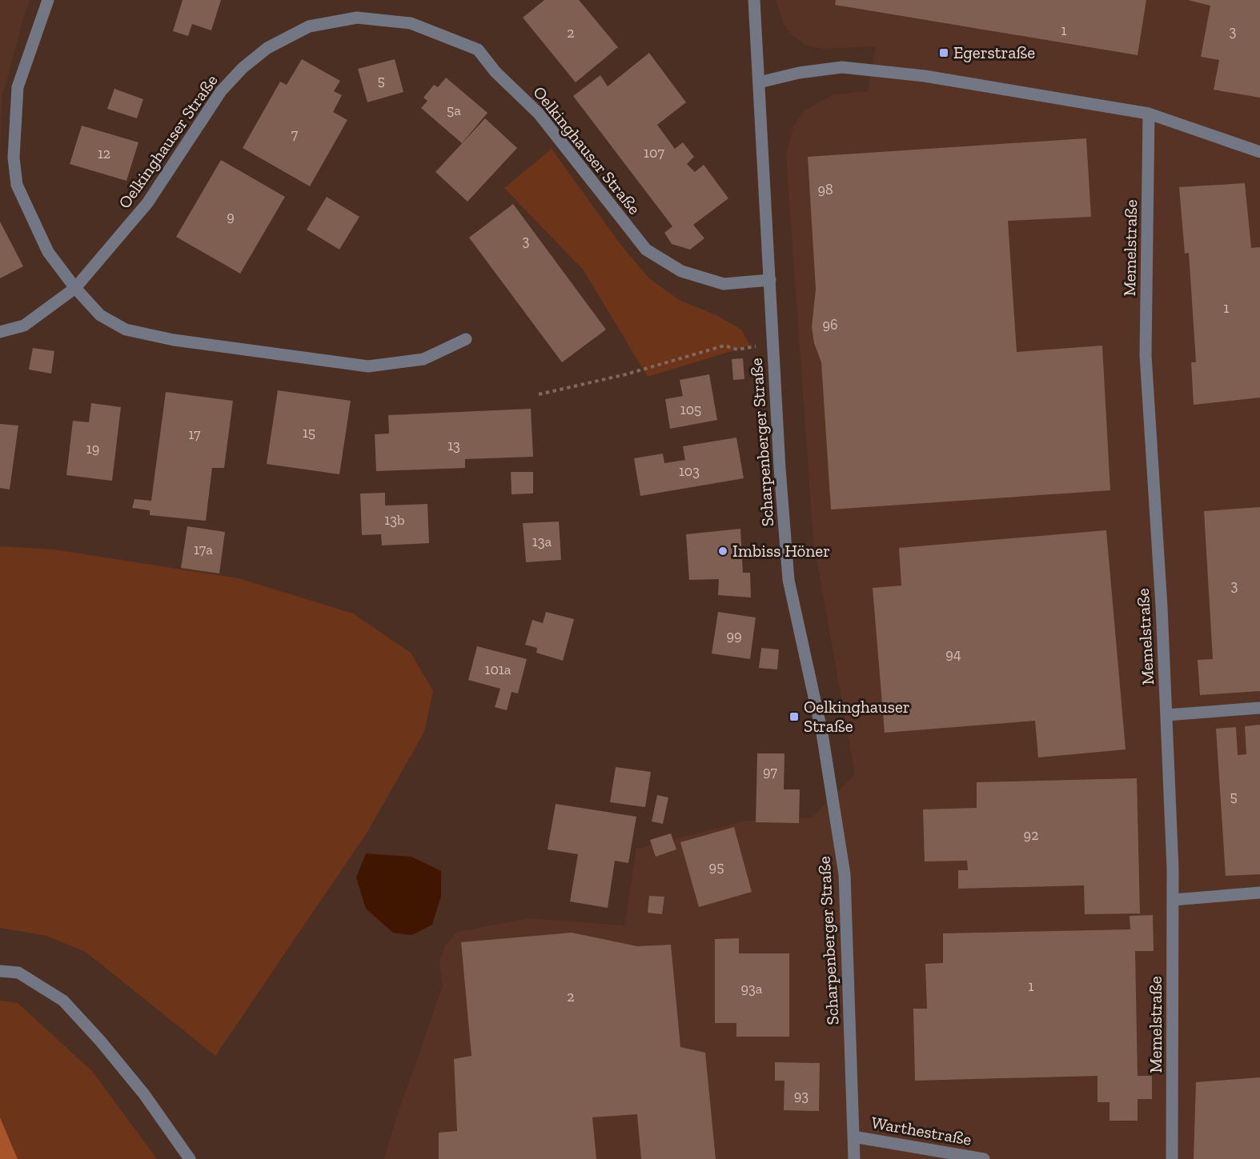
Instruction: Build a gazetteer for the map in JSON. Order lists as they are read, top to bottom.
{
  "streets": {
    "street": [
      "Oelkinghauser Straße",
      "Memelstraße",
      "Scharpenberger Straße",
      "Warthestraße"
    ]
  },
  "crossings": [
    ["Oelkinghauser Straße", "Scharpenberger Straße"],
    ["Scharpenberger Straße", "Warthestraße"]
  ],
  "places": {
    "transit": ["Egerstraße", "Oelkinghauser Straße"],
    "other": ["Imbiss Höner"]
  },
  "house_numbers": [
    "1",
    "3",
    "2",
    "5",
    "5a",
    "7",
    "107",
    "12",
    "98",
    "9",
    "3",
    "1",
    "96",
    "105",
    "15",
    "17",
    "13",
    "19",
    "103",
    "13b",
    "13a",
    "17a",
    "3",
    "99",
    "94",
    "101a",
    "97",
    "5",
    "92",
    "95",
    "1",
    "93a",
    "2",
    "93"
  ]
}
